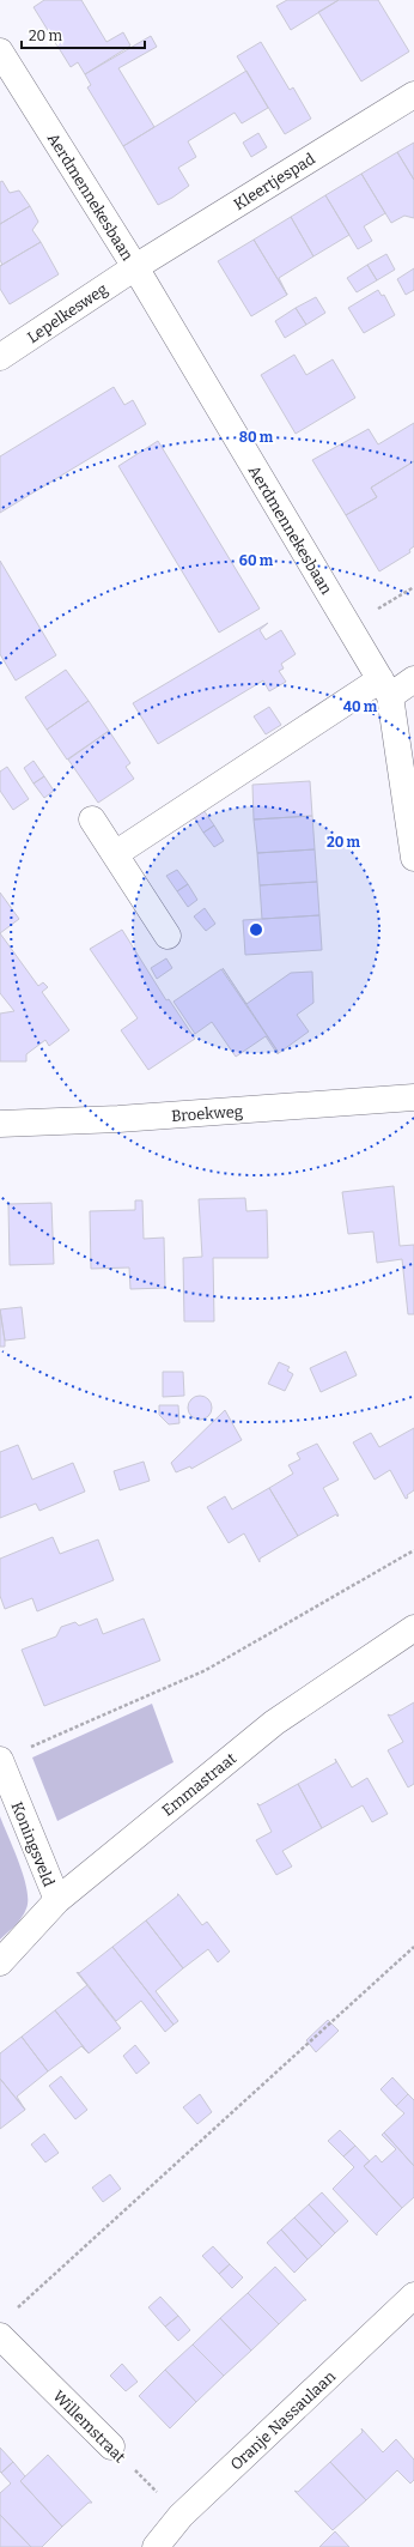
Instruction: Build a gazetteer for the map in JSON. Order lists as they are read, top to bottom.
{
  "streets": {
    "street": [
      "Kleertjespad",
      "Aerdmennekesbaan",
      "Lepelkesweg",
      "Broekweg",
      "Emmastraat",
      "Koningsveld",
      "Oranje Nassaulaan",
      "Willemstraat"
    ]
  },
  "crossings": [
    ["Kleertjespad", "Aerdmennekesbaan"],
    ["Kleertjespad", "Lepelkesweg"],
    ["Aerdmennekesbaan", "Lepelkesweg"],
    ["Emmastraat", "Koningsveld"],
    ["Oranje Nassaulaan", "Willemstraat"]
  ],
  "scale_bar": "20 m",
  "rings": [
    "80 m",
    "60 m",
    "40 m",
    "20 m"
  ]
}
